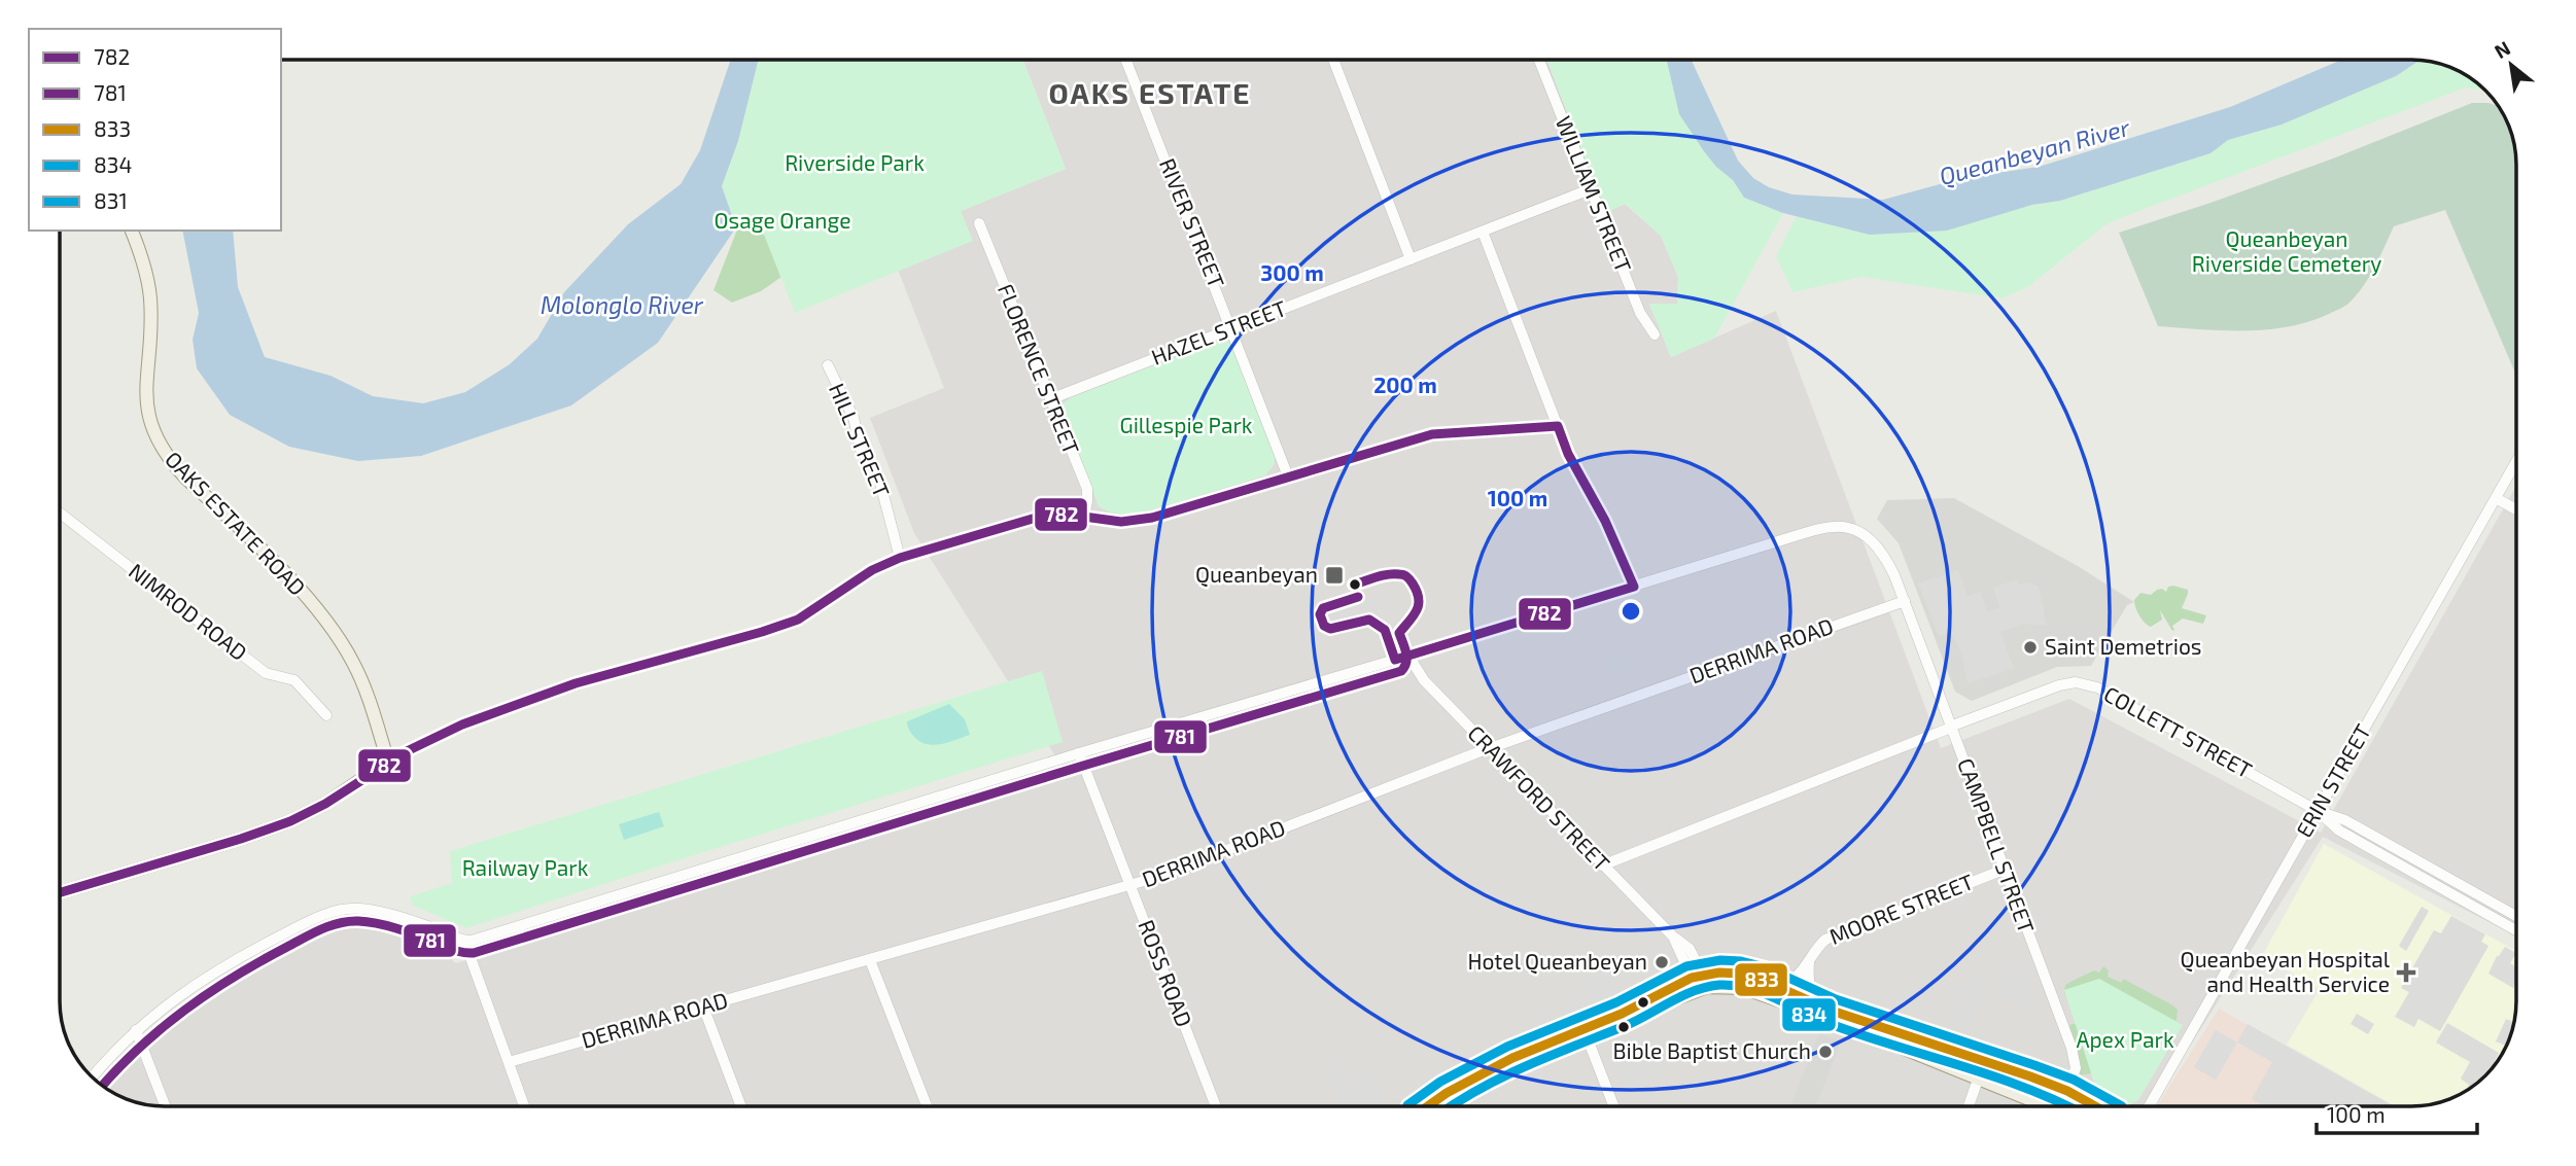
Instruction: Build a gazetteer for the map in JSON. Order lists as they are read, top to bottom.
{
  "streets": {
    "main road": ["OAKS ESTATE ROAD"],
    "street": [
      "WILLIAM STREET",
      "RIVER STREET",
      "HAZEL STREET",
      "FLORENCE STREET",
      "HILL STREET",
      "NIMROD ROAD",
      "DERRIMA ROAD",
      "COLLETT STREET",
      "ERIN STREET",
      "CRAWFORD STREET",
      "CAMPBELL STREET",
      "MOORE STREET",
      "ROSS ROAD"
    ]
  },
  "crossings": [
    ["WILLIAM STREET", "HAZEL STREET"],
    ["RIVER STREET", "HAZEL STREET"],
    ["HAZEL STREET", "FLORENCE STREET"],
    ["DERRIMA ROAD", "CRAWFORD STREET"],
    ["DERRIMA ROAD", "CAMPBELL STREET"],
    ["DERRIMA ROAD", "ROSS ROAD"],
    ["COLLETT STREET", "ERIN STREET"],
    ["COLLETT STREET", "CRAWFORD STREET"],
    ["COLLETT STREET", "CAMPBELL STREET"],
    ["CRAWFORD STREET", "CAMPBELL STREET"],
    ["CAMPBELL STREET", "MOORE STREET"],
    ["CAMPBELL STREET", "ROSS ROAD"]
  ],
  "districts": ["OAKS ESTATE"],
  "water": ["Queanbeyan River", "Molonglo River"],
  "parks": [
    "Riverside Park",
    "Osage Orange",
    "Queanbeyan Riverside Cemetery",
    "Gillespie Park",
    "Railway Park",
    "Apex Park"
  ],
  "places": {
    "transit": ["Queanbeyan"],
    "other": ["Saint Demetrios", "Hotel Queanbeyan", "Bible Baptist Church"],
    "health": ["Queanbeyan Hospital and Health Service"]
  },
  "lines": [
    "transit line 782",
    "transit line 781",
    "transit line 831",
    "transit line 833",
    "transit line 834"
  ],
  "legend": [
    "782",
    "781",
    "833",
    "834",
    "831"
  ],
  "scale_bar": "100 m",
  "north": "top left",
  "rings": ["300 m", "200 m", "100 m"]
}
